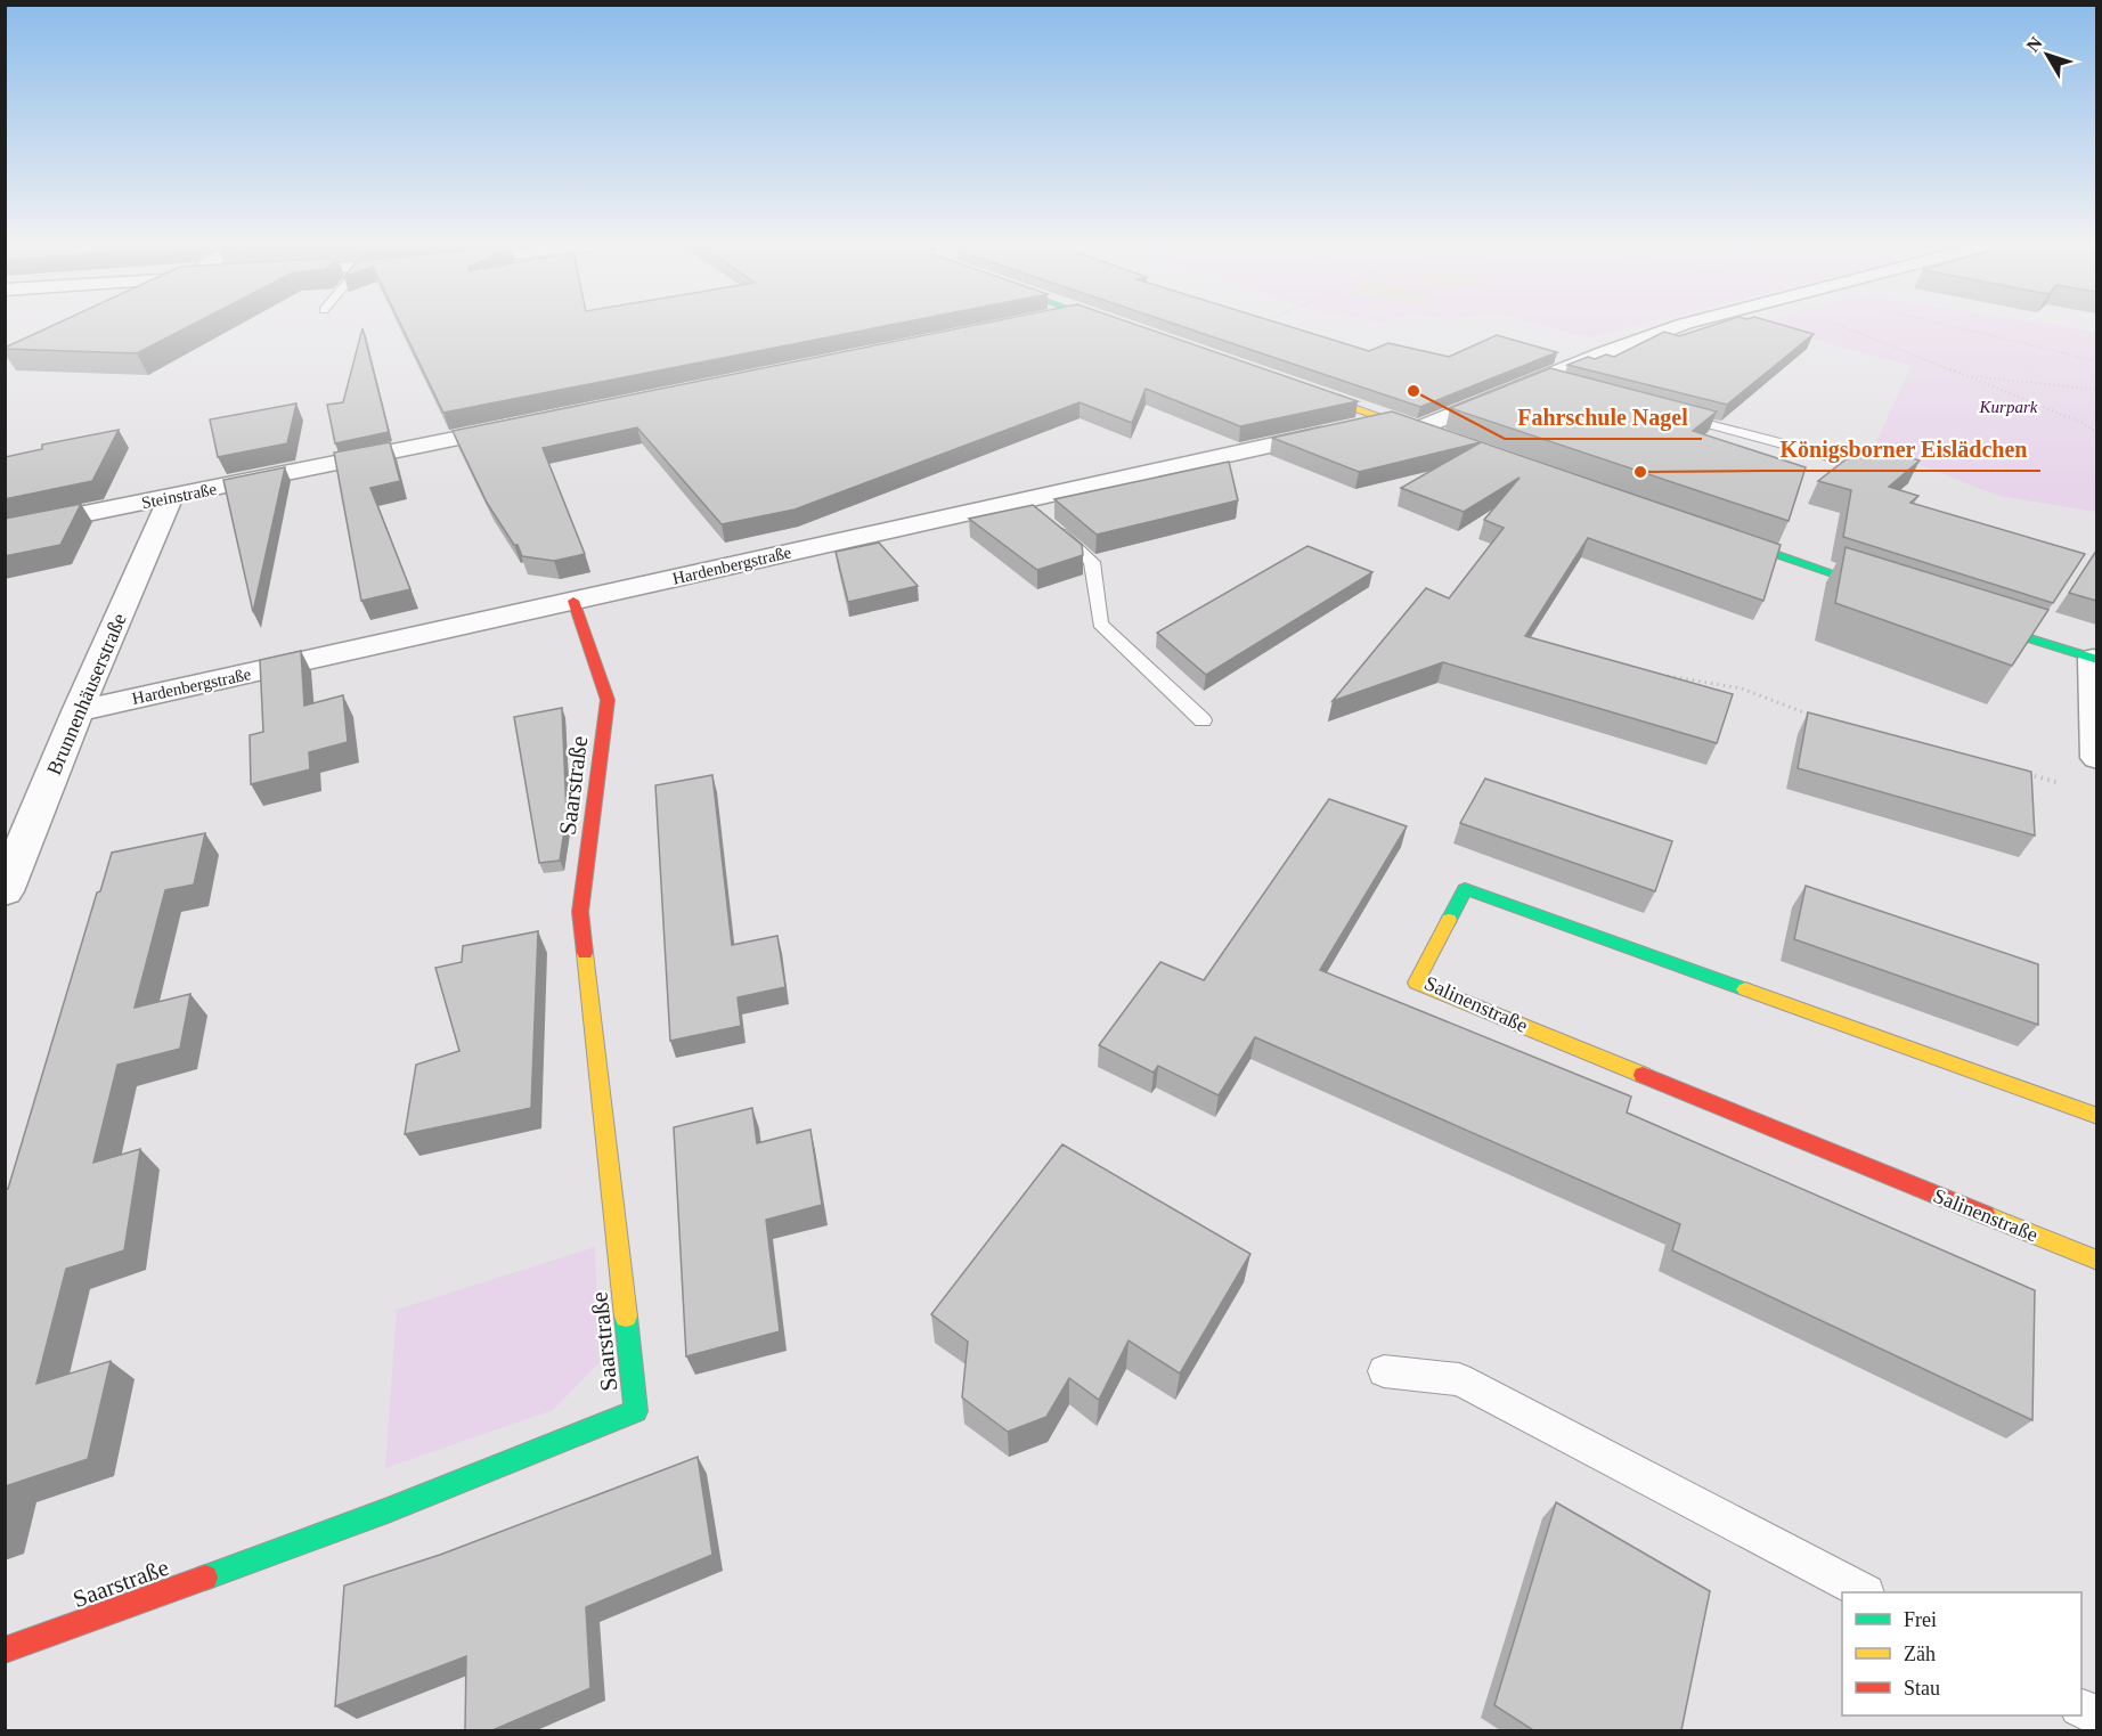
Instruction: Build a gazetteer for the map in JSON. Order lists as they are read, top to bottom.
{
  "streets": {
    "street": [
      "Steinstraße",
      "Hardenbergstraße",
      "Brunnenhäuserstraße",
      "Saarstraße",
      "Salinenstraße"
    ]
  },
  "crossings": [
    ["Steinstraße", "Brunnenhäuserstraße"],
    ["Hardenbergstraße", "Brunnenhäuserstraße"],
    ["Hardenbergstraße", "Saarstraße"]
  ],
  "parks": ["Kurpark"],
  "places": ["Fahrschule Nagel", "Königsborner Eislädchen"],
  "legend": ["Frei", "Zäh", "Stau"],
  "north": "top left"
}
